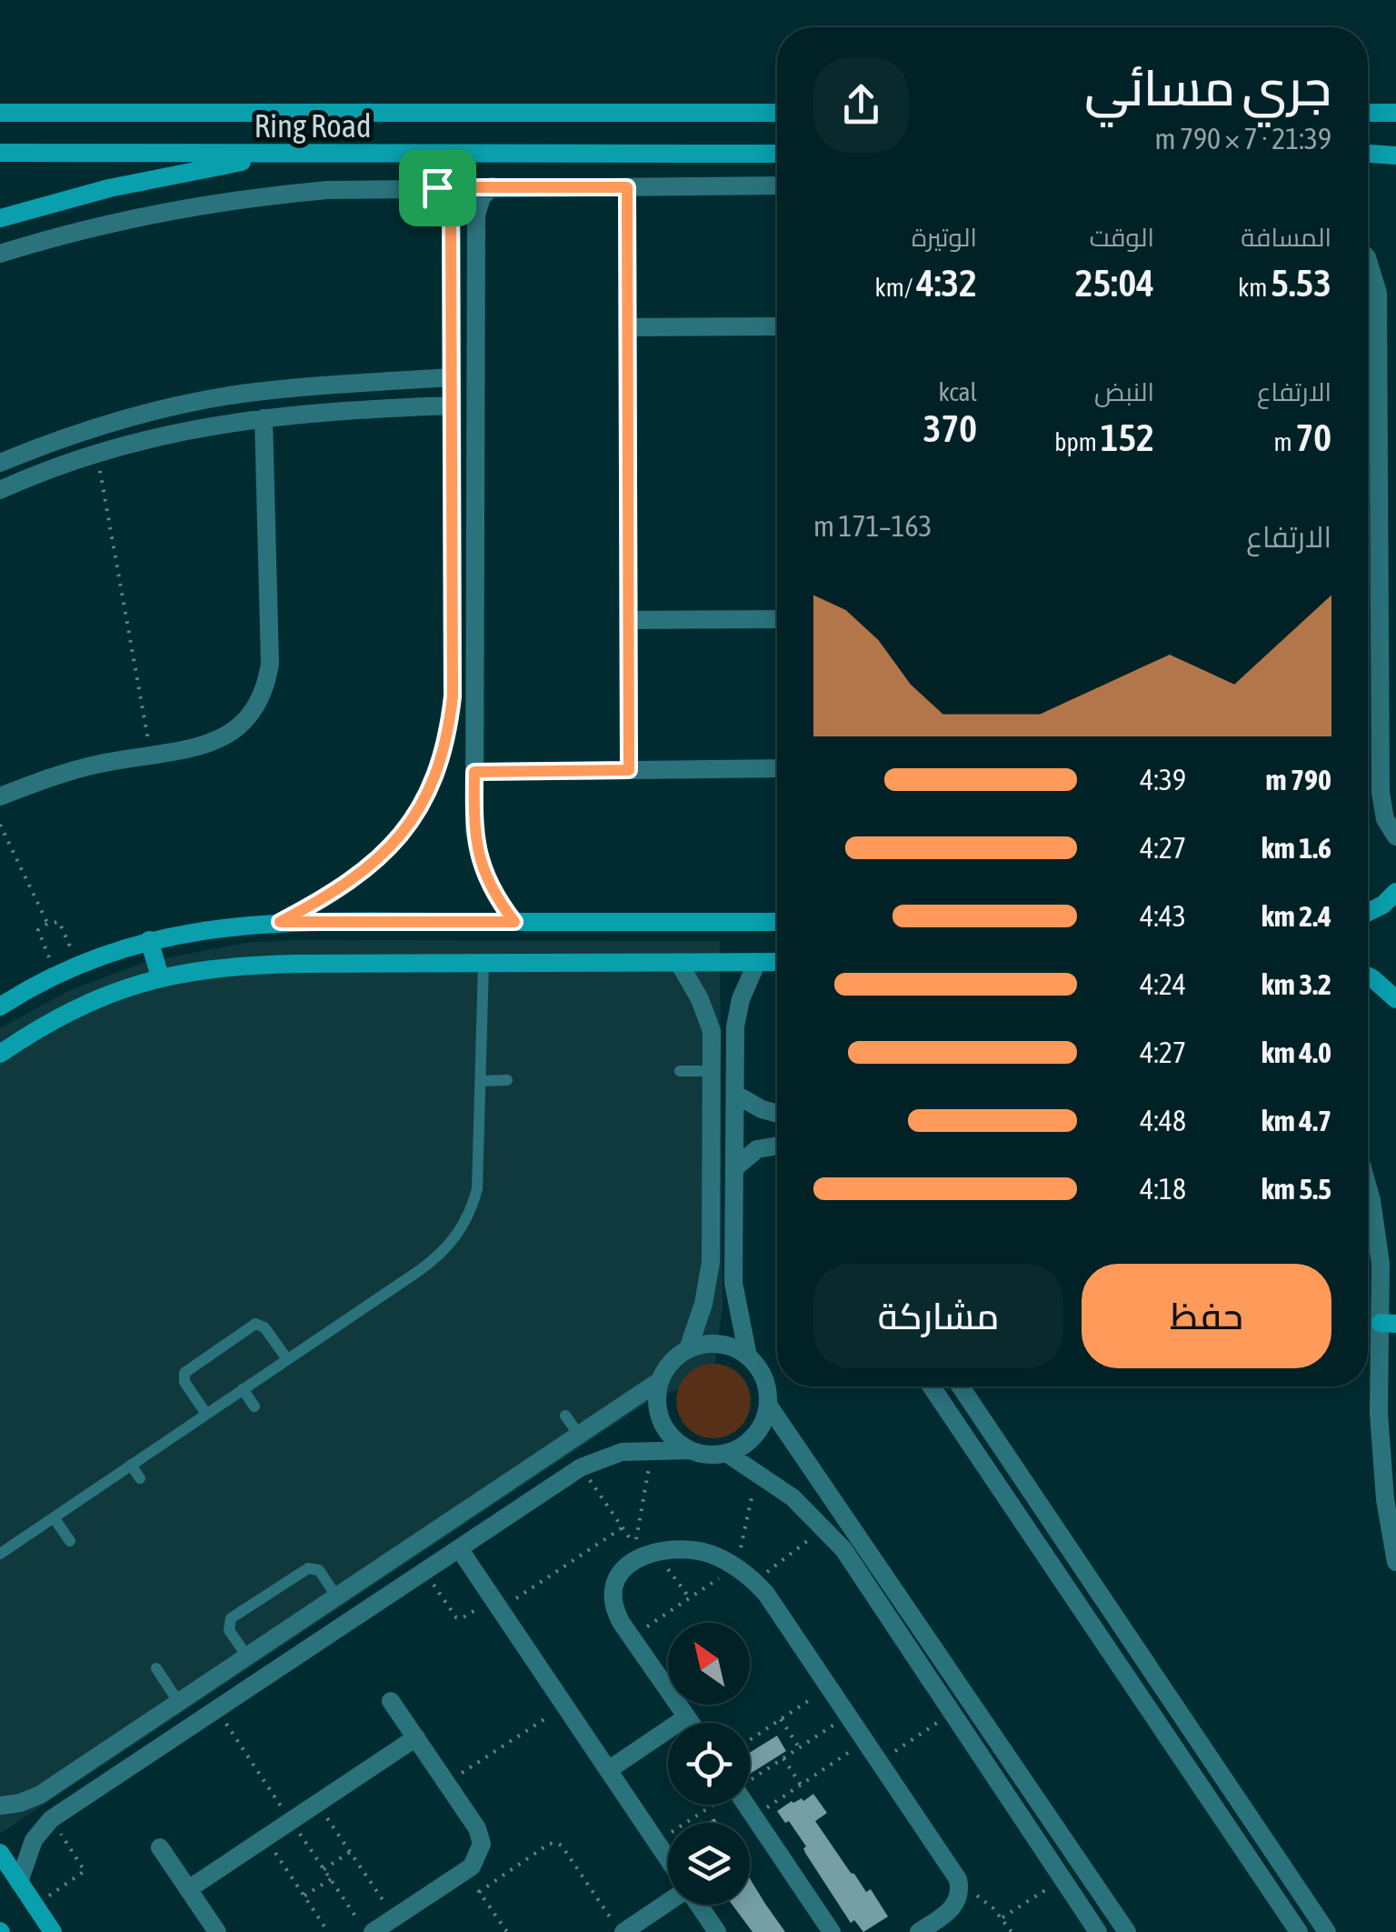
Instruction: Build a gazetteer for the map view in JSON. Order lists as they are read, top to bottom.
{
  "streets": {
    "main road": ["Ring Road"]
  },
  "north": "top left",
  "page": {
    "heading": ["جري مسائي", "21:39 · 7 × 790 m"],
    "stats": [
      ["المسافة", "5.53 km"],
      ["الوقت", "25:04"],
      ["الوتيرة", "4:32 /km"],
      ["الارتفاع", "70 m"],
      ["النبض", "152 bpm"],
      ["kcal", "370"]
    ],
    "chart": ["الارتفاع", "163–171 m"],
    "list": [
      {
        "name": "790 m",
        "note": "4:39"
      },
      {
        "name": "1.6 km",
        "note": "4:27"
      },
      {
        "name": "2.4 km",
        "note": "4:43"
      },
      {
        "name": "3.2 km",
        "note": "4:24"
      },
      {
        "name": "4.0 km",
        "note": "4:27"
      },
      {
        "name": "4.7 km",
        "note": "4:48"
      },
      {
        "name": "5.5 km",
        "note": "4:18"
      }
    ],
    "buttons": ["حفظ", "مشاركة"]
  }
}
